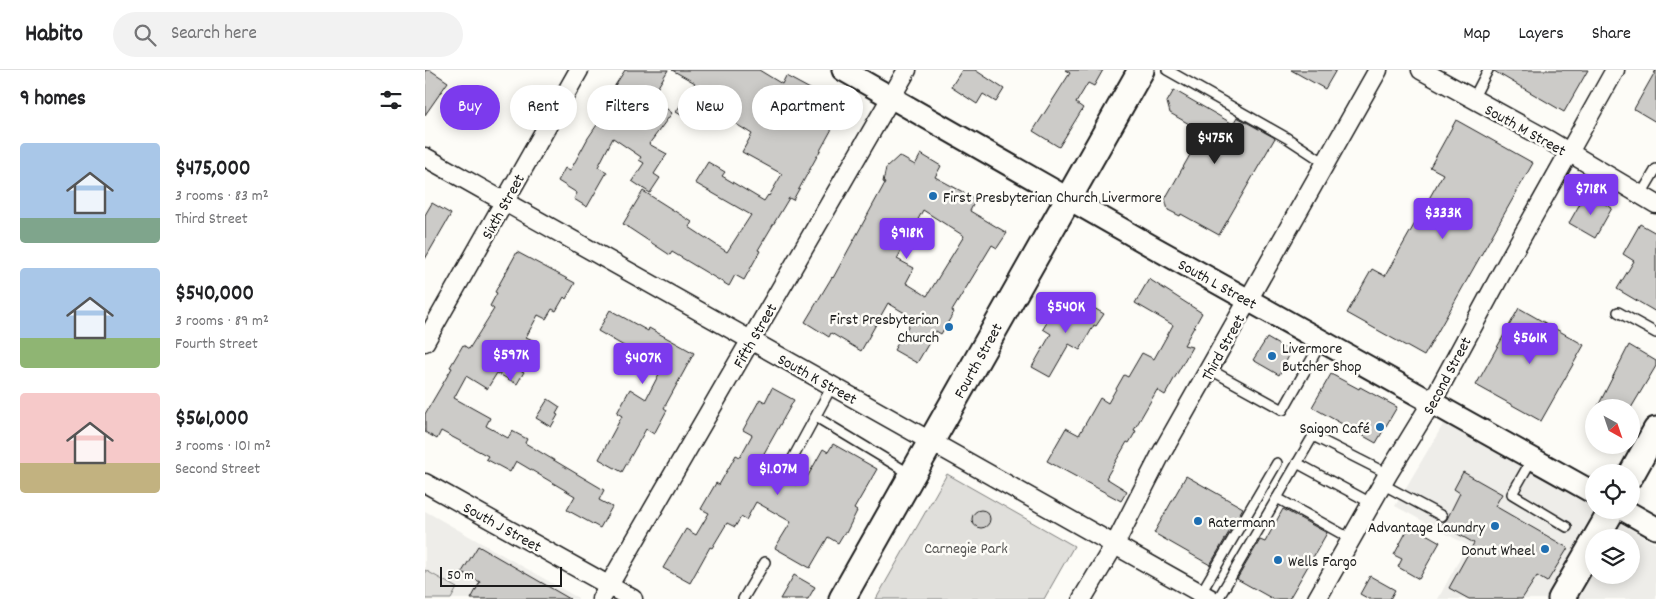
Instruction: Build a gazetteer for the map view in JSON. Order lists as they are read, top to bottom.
{
  "streets": {
    "main road": ["Fourth Street"],
    "street": [
      "South M Street",
      "Sixth Street",
      "South L Street",
      "Fifth Street",
      "Third Street",
      "Second Street",
      "South K Street",
      "South J Street"
    ]
  },
  "crossings": [
    ["South M Street", "Second Street"],
    ["Sixth Street", "South K Street"],
    ["South L Street", "Fifth Street"],
    ["South L Street", "Third Street"],
    ["South L Street", "Fourth Street"],
    ["South L Street", "Second Street"],
    ["Fifth Street", "South K Street"],
    ["Fifth Street", "South J Street"],
    ["Third Street", "South K Street"],
    ["Fourth Street", "South K Street"]
  ],
  "parks": ["Carnegie Park"],
  "places": [
    "First Presbyterian Church Livermore",
    "First Presbyterian Church",
    "Livermore Butcher Shop",
    "Saigon Café",
    "Ratermann",
    "Advantage Laundry",
    "Donut Wheel",
    "Wells Fargo"
  ],
  "scale_bar": "50 m",
  "north": "bottom right",
  "page": {
    "header": "Habito",
    "search": "Search here",
    "nav": ["Map", "Layers", "Share"],
    "heading": "9 homes",
    "chip": [
      "Buy",
      "Rent",
      "Filters",
      "New",
      "Apartment"
    ],
    "price": [
      "$475K",
      "$718K",
      "$333K",
      "$918K",
      "$540K",
      "$561K",
      "$597K",
      "$407K",
      "$1.07M"
    ],
    "list": [
      {
        "name": "$475,000",
        "note": "3 rooms · 83 m² · Third Street"
      },
      {
        "name": "$540,000",
        "note": "3 rooms · 89 m² · Fourth Street"
      },
      {
        "name": "$561,000",
        "note": "3 rooms · 101 m² · Second Street"
      }
    ],
    "scale": "50 m"
  }
}
